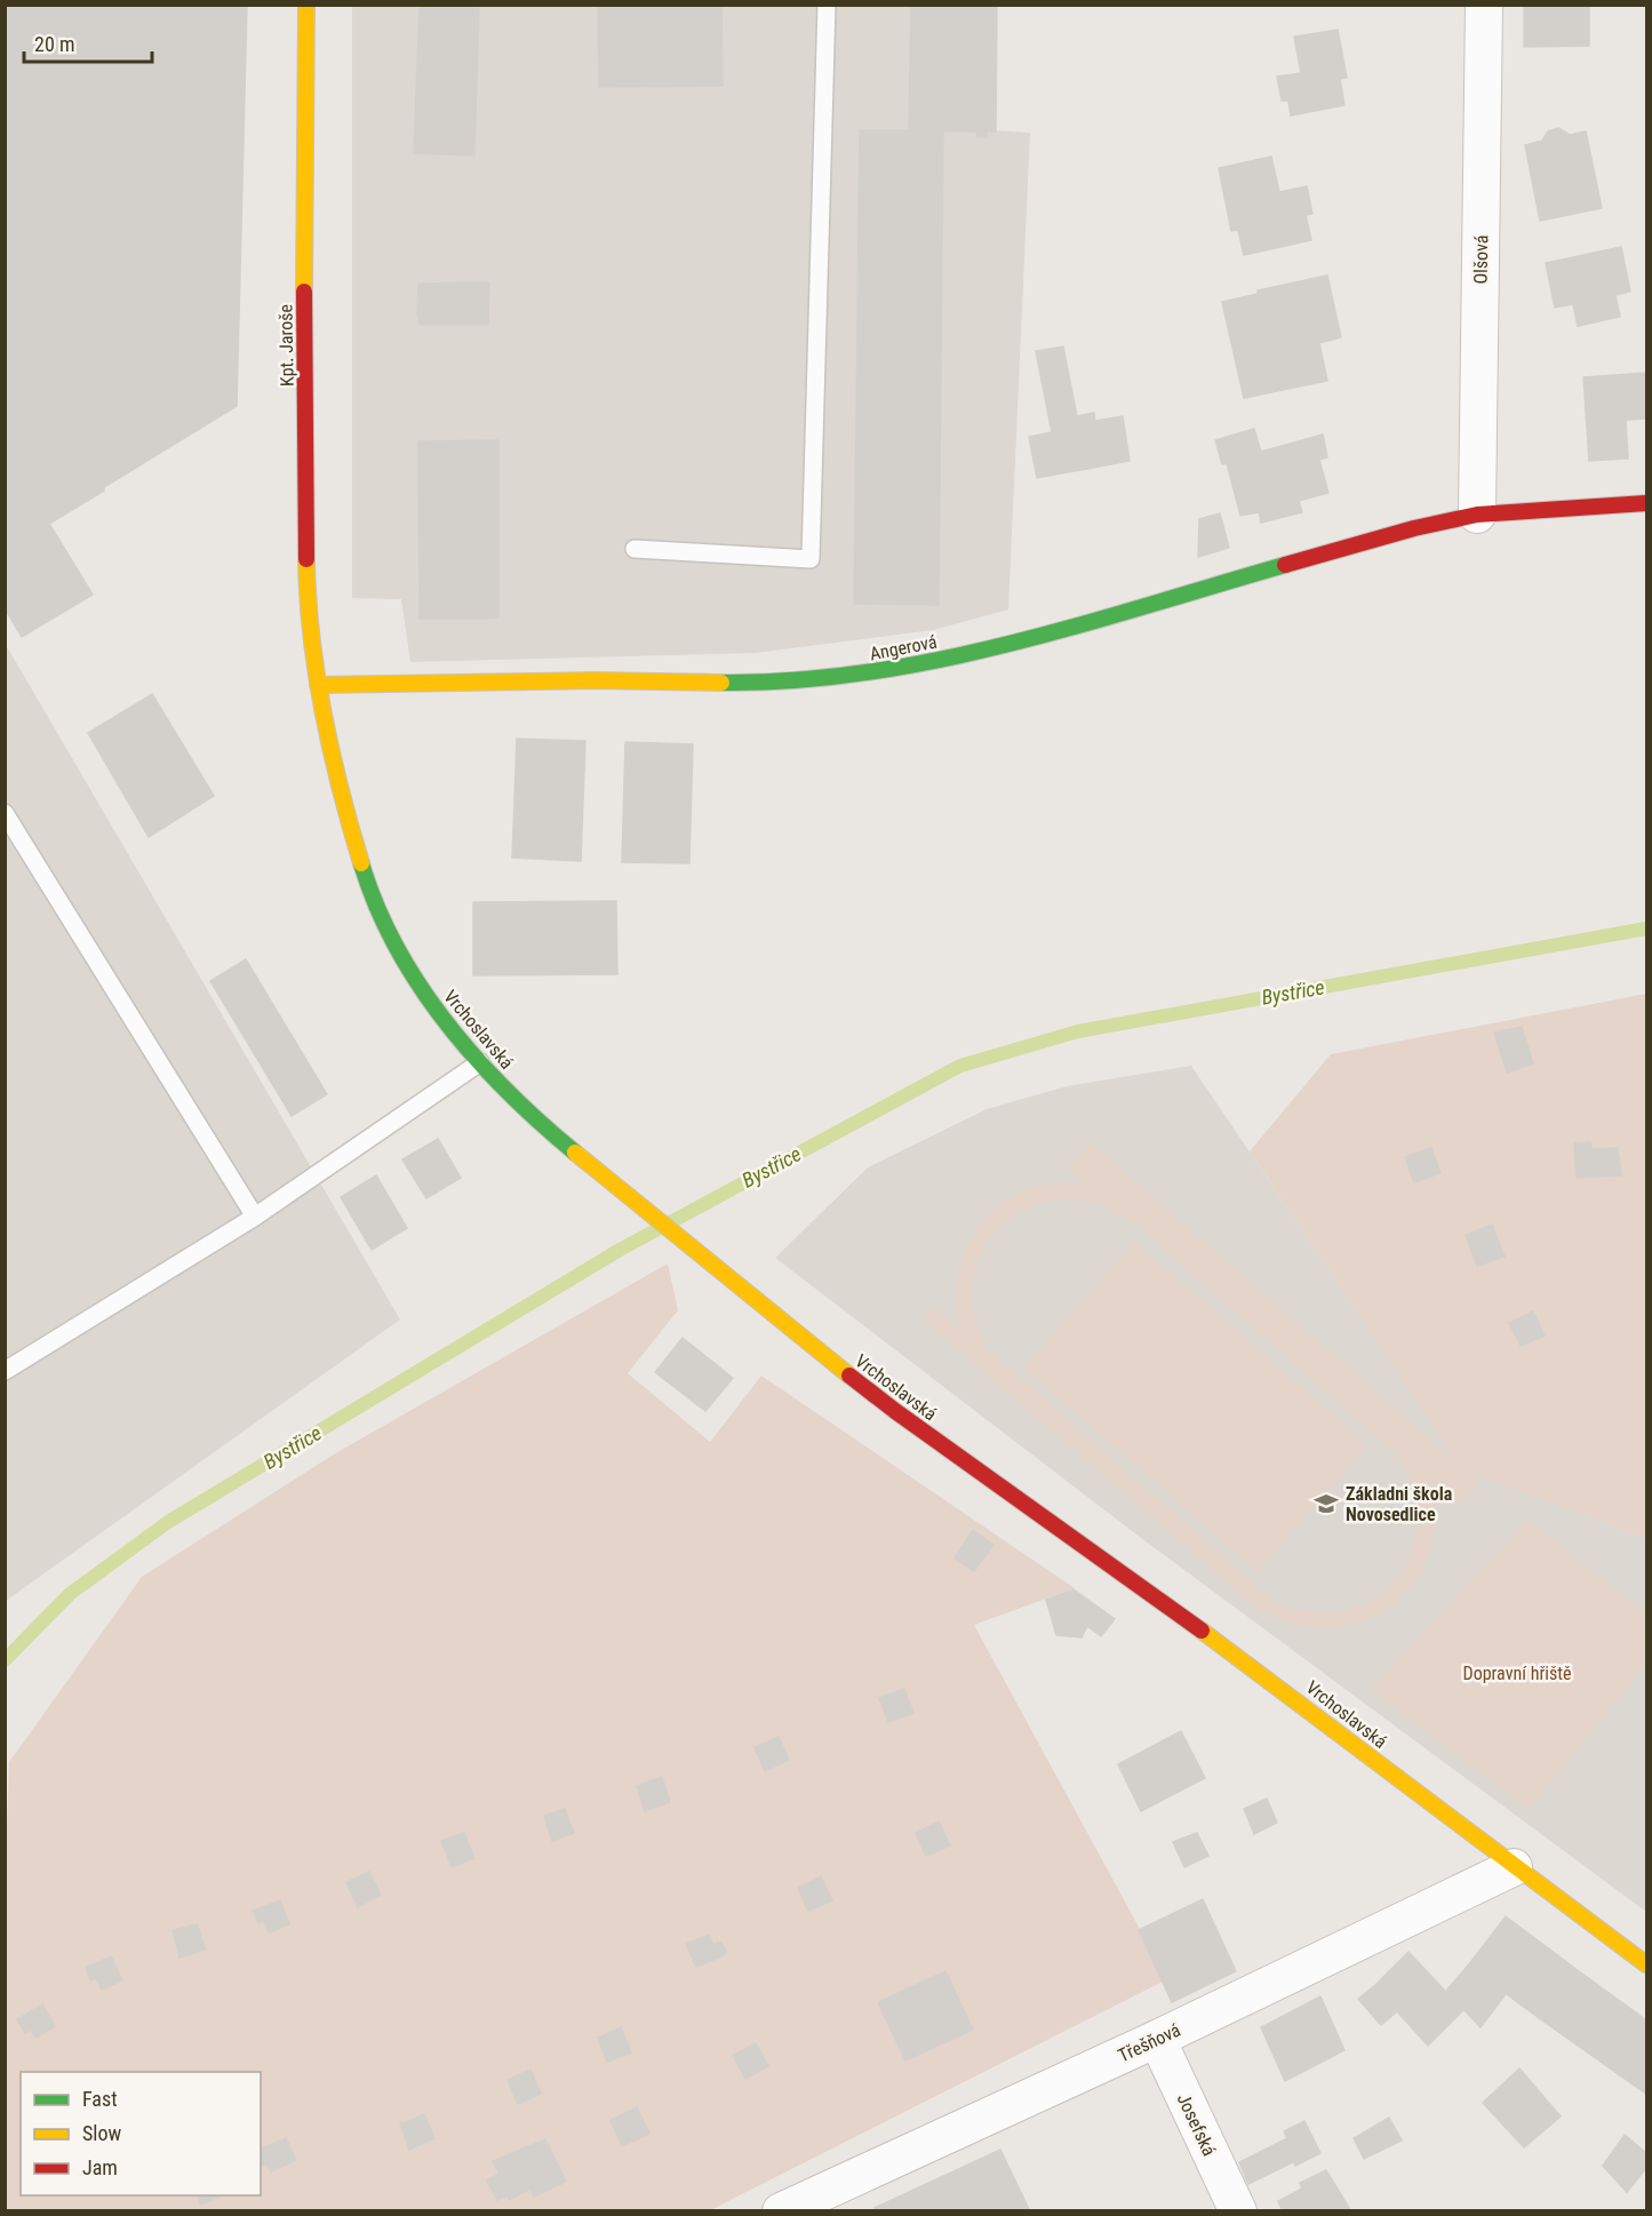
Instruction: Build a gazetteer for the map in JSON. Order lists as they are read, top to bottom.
{
  "streets": {
    "street": [
      "Olšová",
      "Kpt. Jaroše",
      "Angerová",
      "Vrchoslavská",
      "Třešňová",
      "Josefská"
    ]
  },
  "crossings": [
    ["Olšová", "Angerová"],
    ["Kpt. Jaroše", "Angerová"],
    ["Kpt. Jaroše", "Vrchoslavská"],
    ["Angerová", "Vrchoslavská"],
    ["Vrchoslavská", "Třešňová"],
    ["Třešňová", "Josefská"]
  ],
  "water": ["Bystřice"],
  "parks": ["Dopravní hřiště"],
  "places": {
    "school or university": ["Základni škola Novosedlice"]
  },
  "legend": ["Fast", "Slow", "Jam"],
  "scale_bar": "20 m"
}
